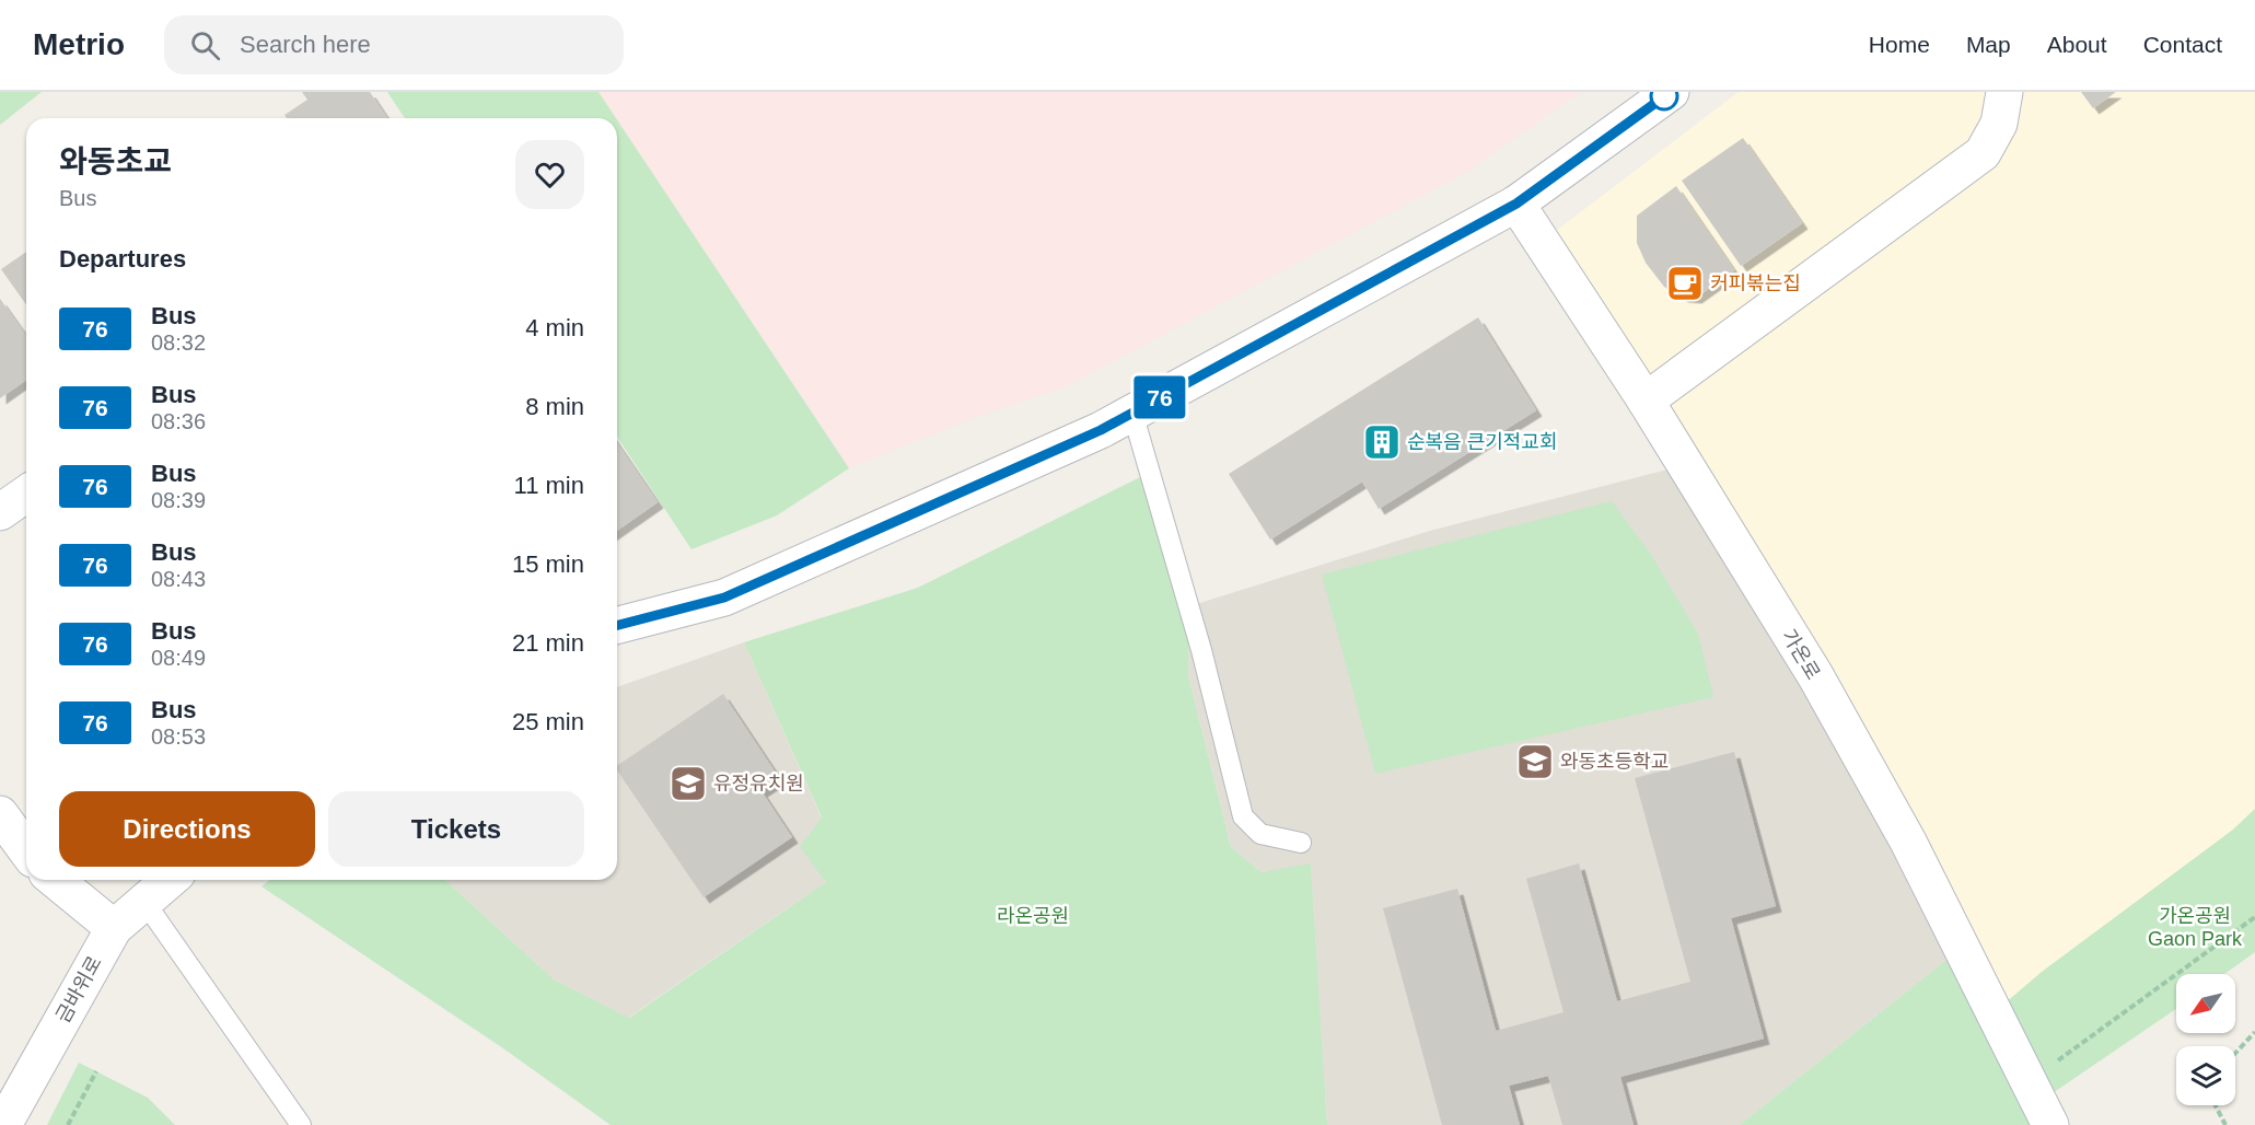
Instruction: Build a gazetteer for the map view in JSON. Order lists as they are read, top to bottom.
{
  "streets": {
    "street": ["가온로", "금바위로"]
  },
  "parks": ["라온공원", "가온공원 Gaon Park"],
  "places": {
    "cafe": ["커피볶는집"],
    "building": ["순복음 큰기적교회"],
    "school or university": ["와동초등학교", "유정유치원"]
  },
  "lines": ["bus line 76"],
  "north": "bottom left",
  "page": {
    "header": "Metrio",
    "search": "Search here",
    "nav": [
      "Home",
      "Map",
      "About",
      "Contact"
    ],
    "on_map": "76",
    "heading": [
      ["와동초교", "Bus"],
      "Departures"
    ],
    "list": [
      {
        "mark": "76",
        "name": "Bus",
        "note": "08:32",
        "value": "4 min"
      },
      {
        "mark": "76",
        "name": "Bus",
        "note": "08:36",
        "value": "8 min"
      },
      {
        "mark": "76",
        "name": "Bus",
        "note": "08:39",
        "value": "11 min"
      },
      {
        "mark": "76",
        "name": "Bus",
        "note": "08:43",
        "value": "15 min"
      },
      {
        "mark": "76",
        "name": "Bus",
        "note": "08:49",
        "value": "21 min"
      },
      {
        "mark": "76",
        "name": "Bus",
        "note": "08:53",
        "value": "25 min"
      }
    ],
    "buttons": ["Directions", "Tickets"]
  }
}
